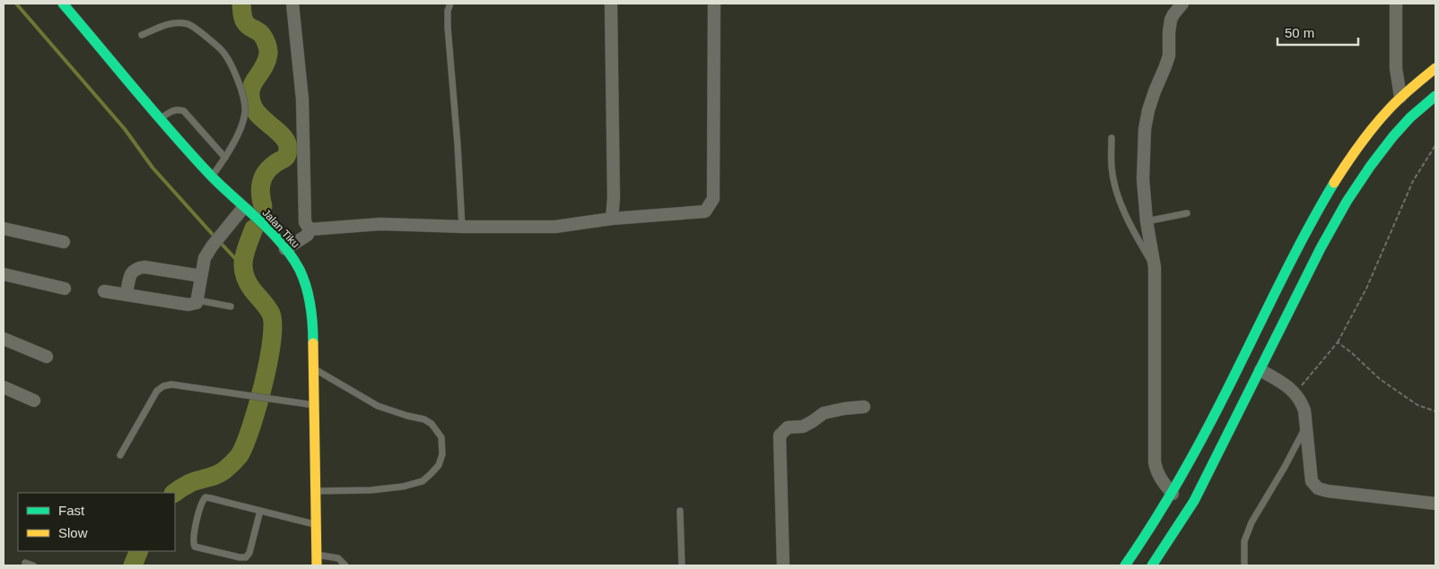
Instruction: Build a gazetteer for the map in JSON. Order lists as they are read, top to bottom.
{
  "streets": {
    "main road": ["Jalan Tiku"]
  },
  "legend": ["Fast", "Slow"],
  "scale_bar": "50 m"
}
